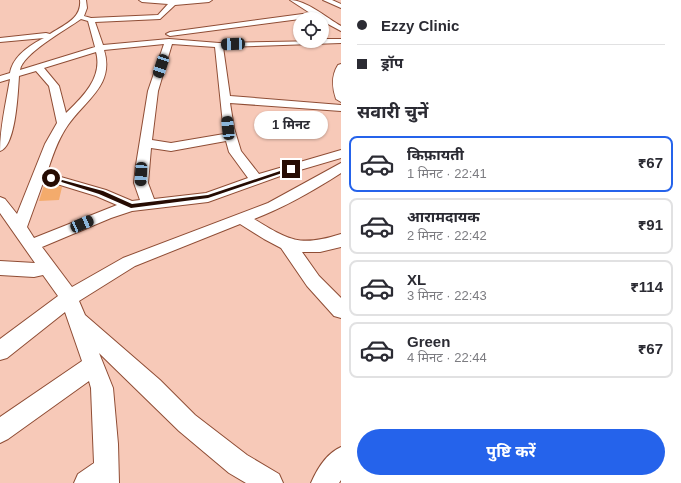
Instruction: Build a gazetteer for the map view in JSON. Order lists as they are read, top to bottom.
{
  "page": {
    "banner": ["Ezzy Clinic", "ड्रॉप"],
    "heading": "सवारी चुनें",
    "bubble": "1 मिनट",
    "list": [
      {
        "name": "किफ़ायती",
        "note": "1 मिनट · 22:41",
        "value": "₹67"
      },
      {
        "name": "आरामदायक",
        "note": "2 मिनट · 22:42",
        "value": "₹91"
      },
      {
        "name": "XL",
        "note": "3 मिनट · 22:43",
        "value": "₹114"
      },
      {
        "name": "Green",
        "note": "4 मिनट · 22:44",
        "value": "₹67"
      }
    ],
    "buttons": "पुष्टि करें"
  }
}
